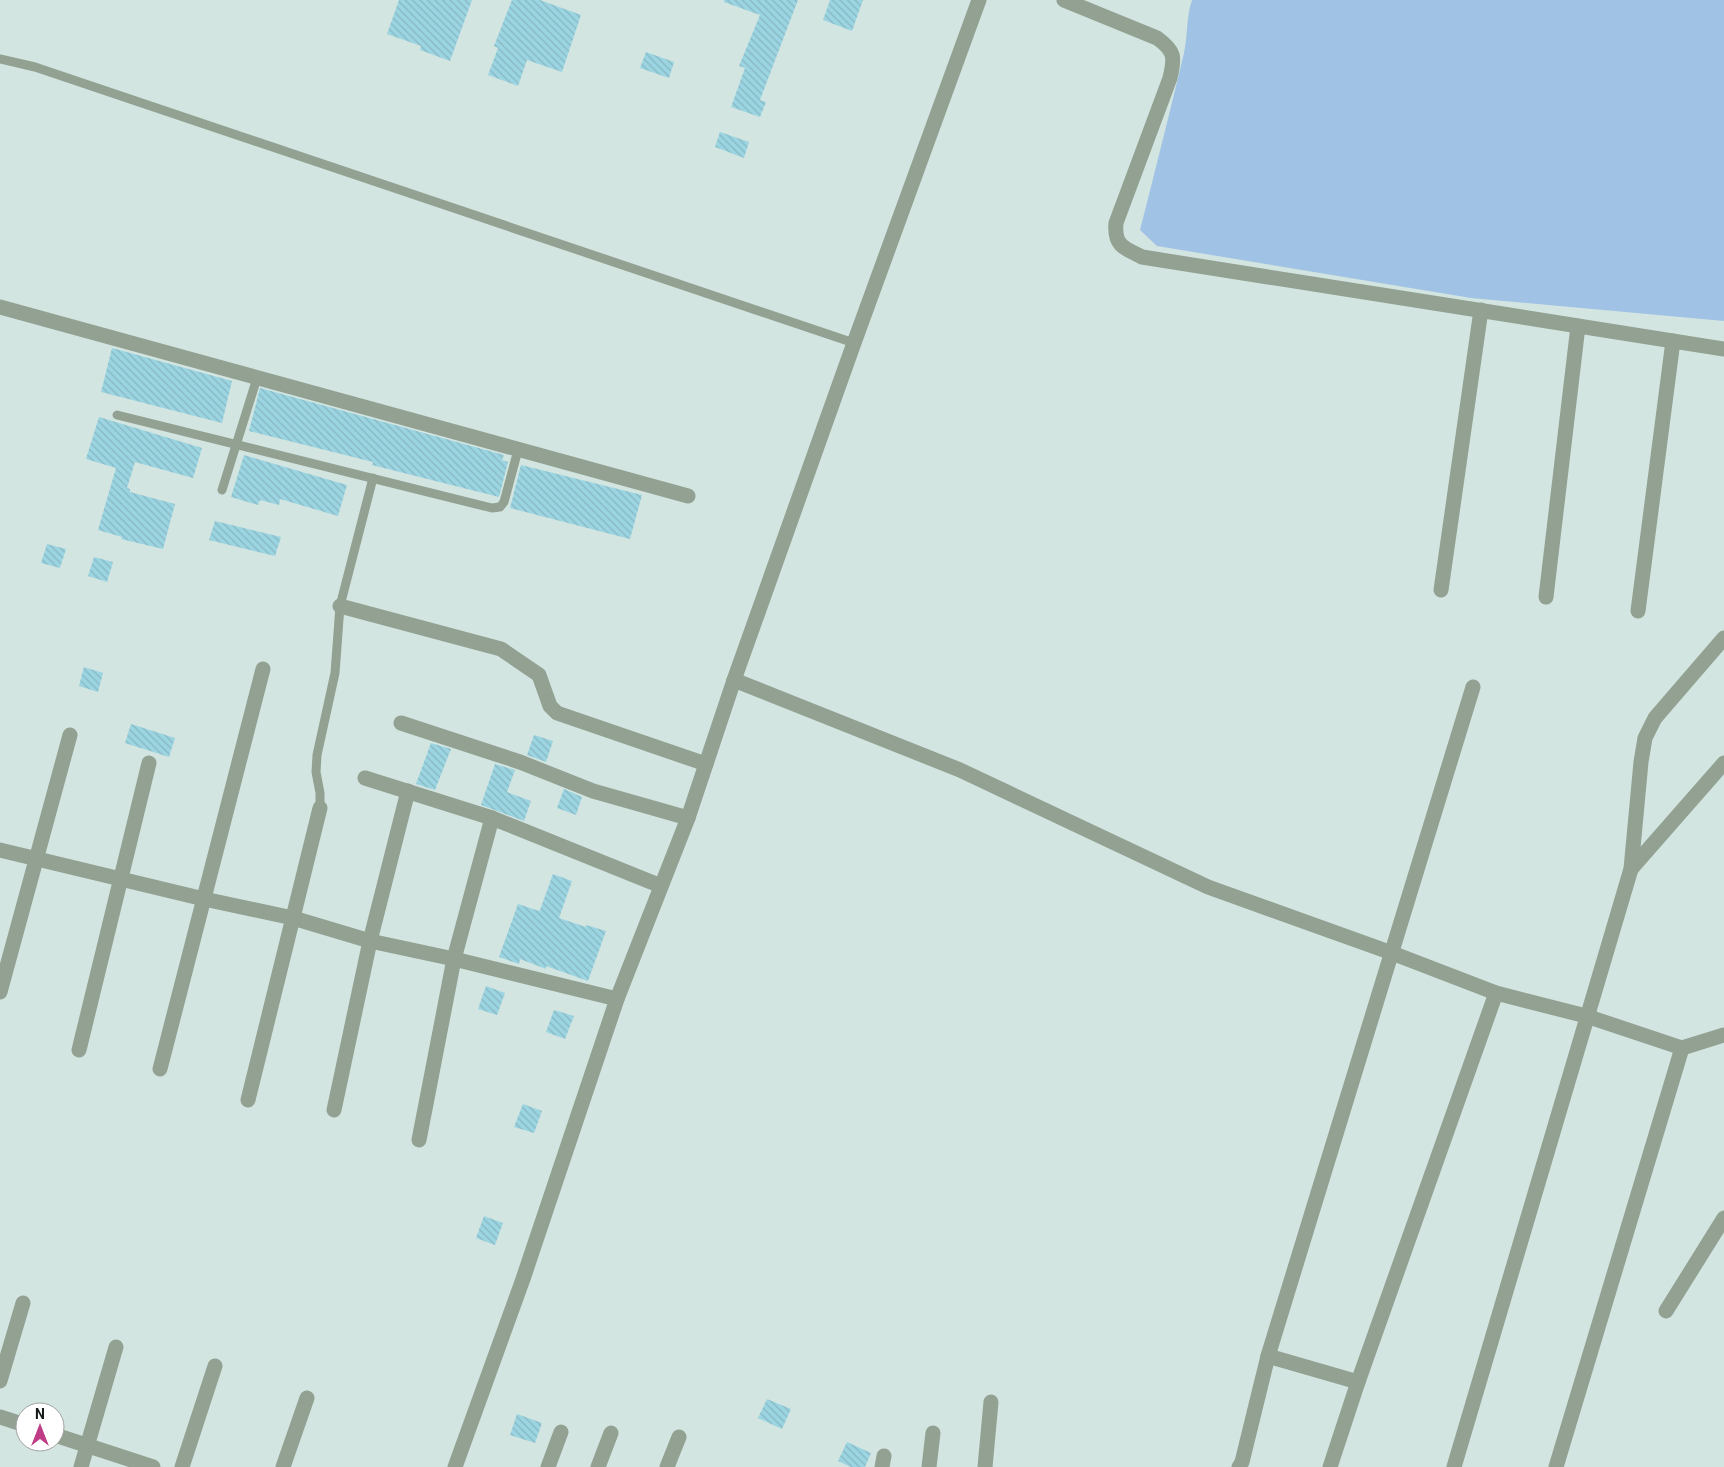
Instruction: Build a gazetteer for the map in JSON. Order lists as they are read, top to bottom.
{
  "north": "top"
}
